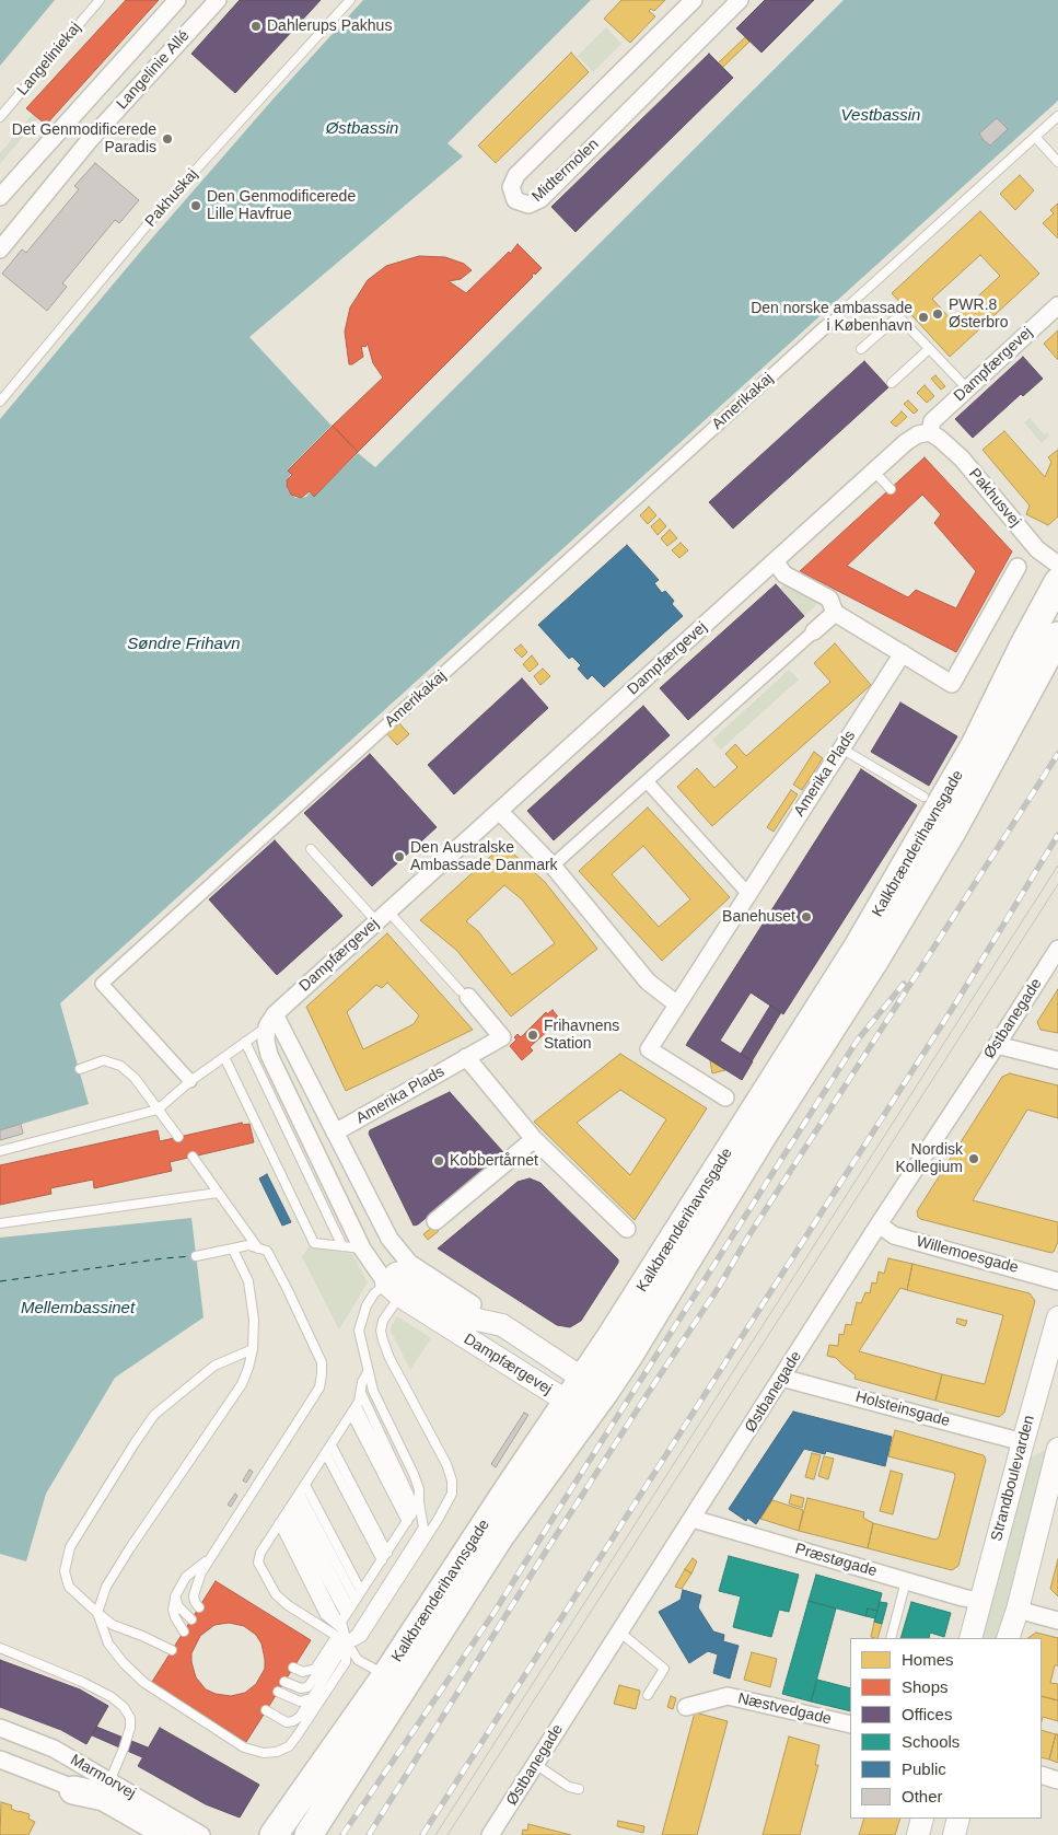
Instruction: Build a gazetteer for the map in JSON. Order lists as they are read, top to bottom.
{
  "streets": {
    "main road": ["Kalkbrænderihavnsgade"],
    "street": [
      "Langelinie Allé",
      "Midtermolen",
      "Dampfærgevej",
      "Amerikakaj",
      "Pakhusvej",
      "Amerika Plads",
      "Østbanegade",
      "Willemoesgade",
      "Holsteinsgade",
      "Strandboulevarden",
      "Præstøgade",
      "Næstvedgade",
      "Marmorvej"
    ],
    "lane": ["Langeliniekaj", "Pakhuskaj"]
  },
  "crossings": [
    ["Dampfærgevej", "Pakhusvej"],
    ["Dampfærgevej", "Amerika Plads"],
    ["Dampfærgevej", "Kalkbrænderihavnsgade"],
    ["Østbanegade", "Willemoesgade"],
    ["Østbanegade", "Holsteinsgade"],
    ["Østbanegade", "Præstøgade"],
    ["Holsteinsgade", "Strandboulevarden"],
    ["Strandboulevarden", "Præstøgade"]
  ],
  "water": [
    "Vestbassin",
    "Østbassin",
    "Søndre Frihavn",
    "Mellembassinet"
  ],
  "places": [
    "Dahlerups Pakhus",
    "Det Genmodificerede Paradis",
    "Den Genmodificerede Lille Havfrue",
    "PWR.8 Østerbro",
    "Den norske ambassade i København",
    "Den Australske Ambassade Danmark",
    "Banehuset",
    "Frihavnens Station",
    "Nordisk Kollegium",
    "Kobbertårnet"
  ],
  "legend": [
    "Homes",
    "Shops",
    "Offices",
    "Schools",
    "Public",
    "Other"
  ]
}
